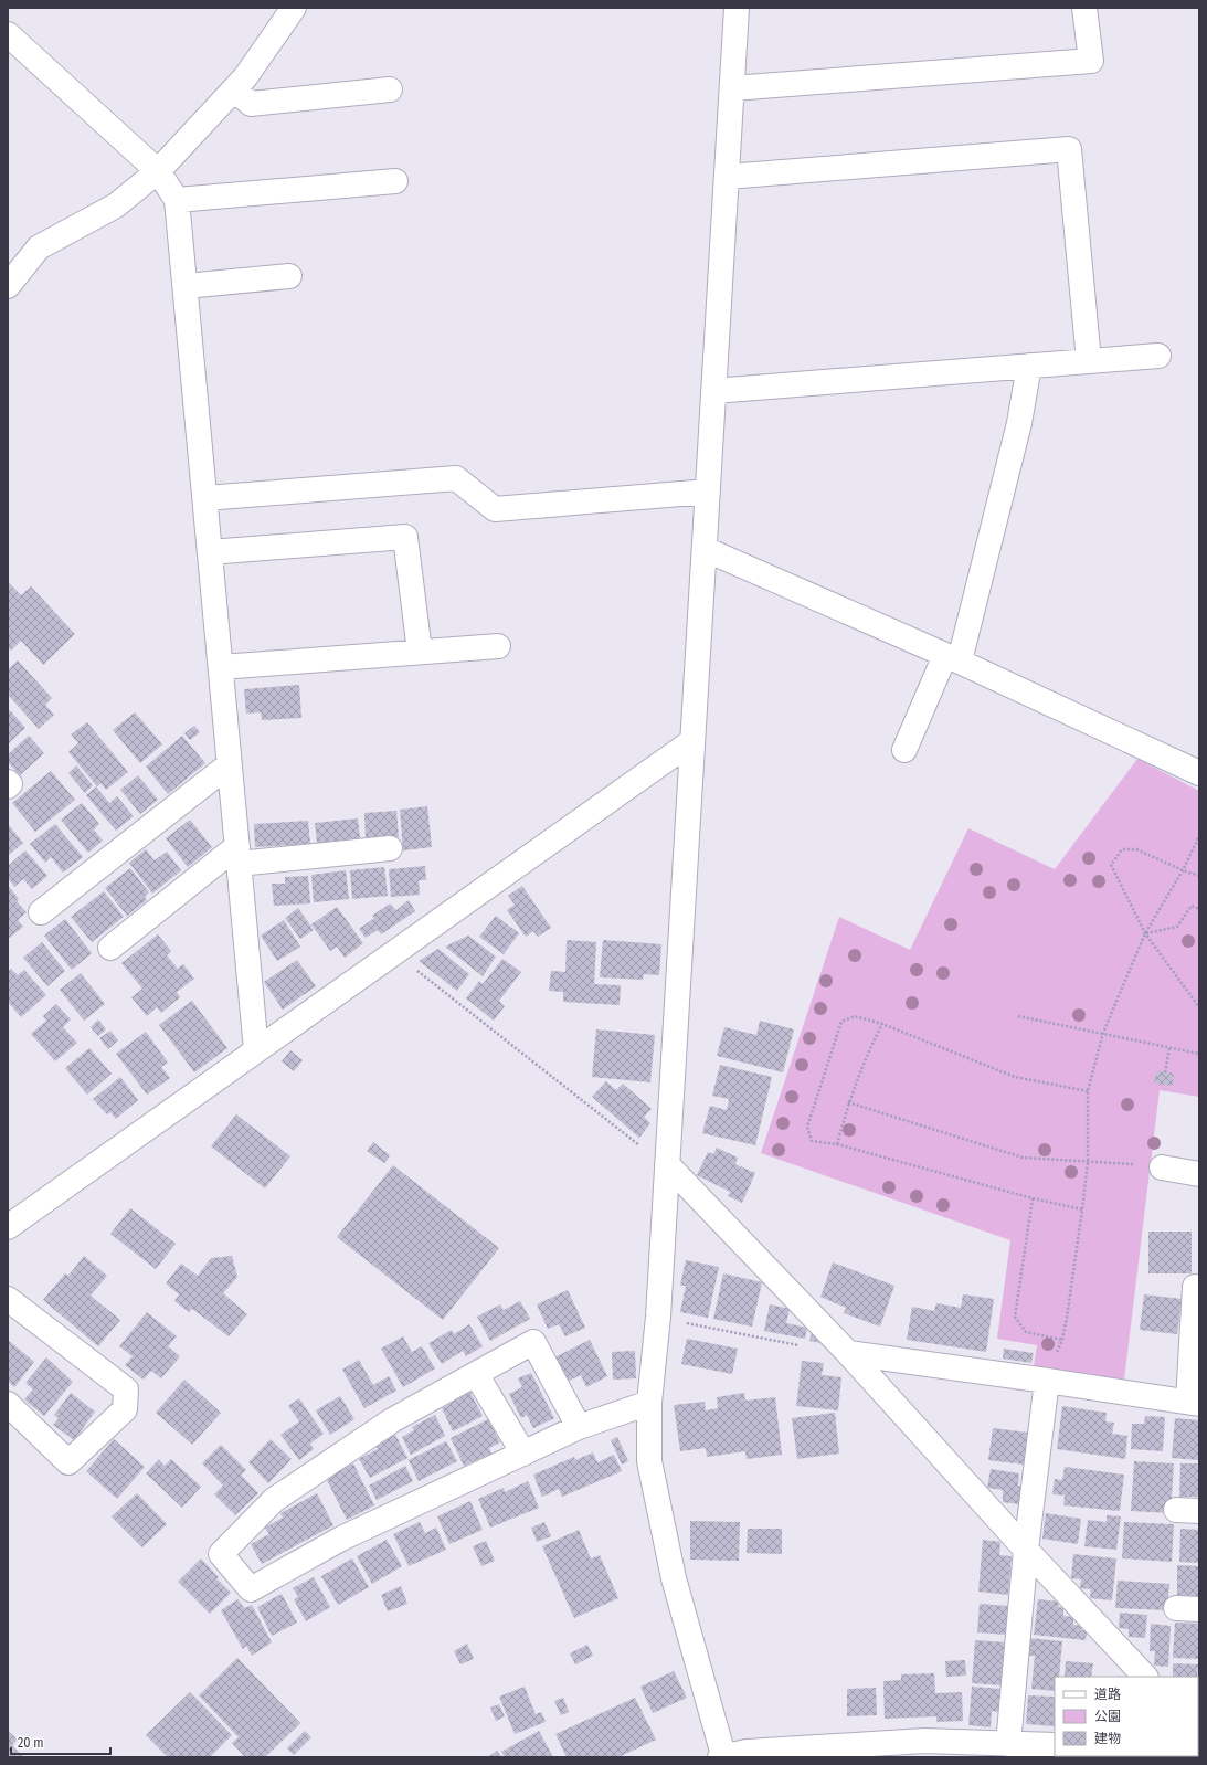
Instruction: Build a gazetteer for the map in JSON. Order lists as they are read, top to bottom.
{
  "legend": ["道路", "公園", "建物"],
  "scale_bar": "20 m"
}
